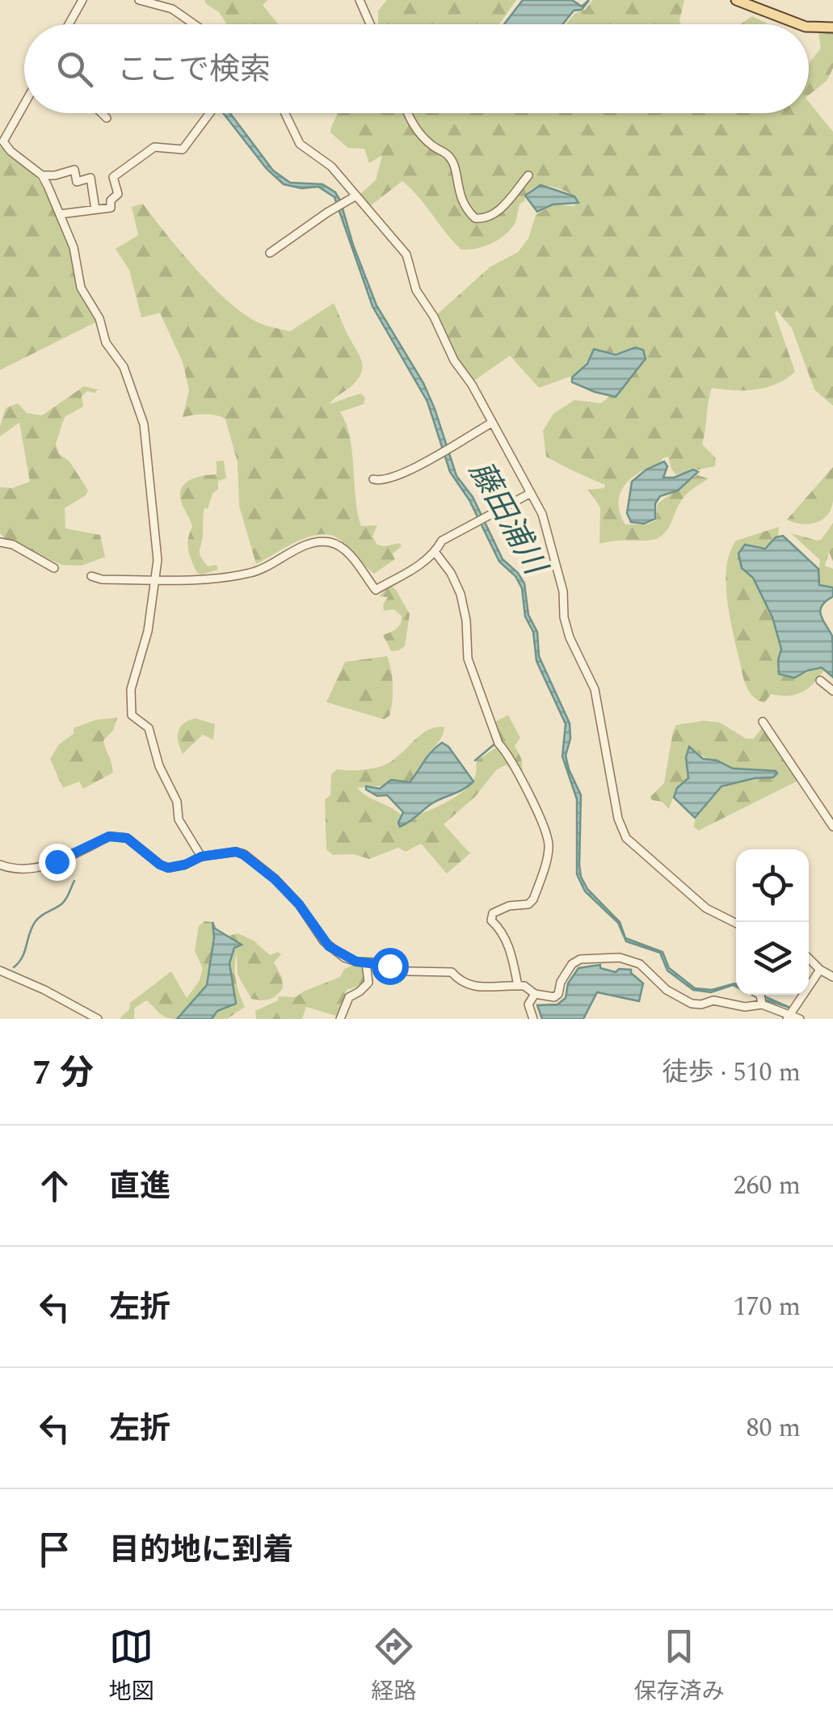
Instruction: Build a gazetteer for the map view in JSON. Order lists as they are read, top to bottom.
{
  "water": ["藤田浦川"],
  "page": {
    "search": "ここで検索",
    "heading": ["7 分", "徒歩 · 510 m"],
    "list": [
      ["直進", "260 m"],
      ["左折", "170 m"],
      ["左折", "80 m"],
      "目的地に到着"
    ],
    "nav": ["地図", "経路", "保存済み"]
  }
}
